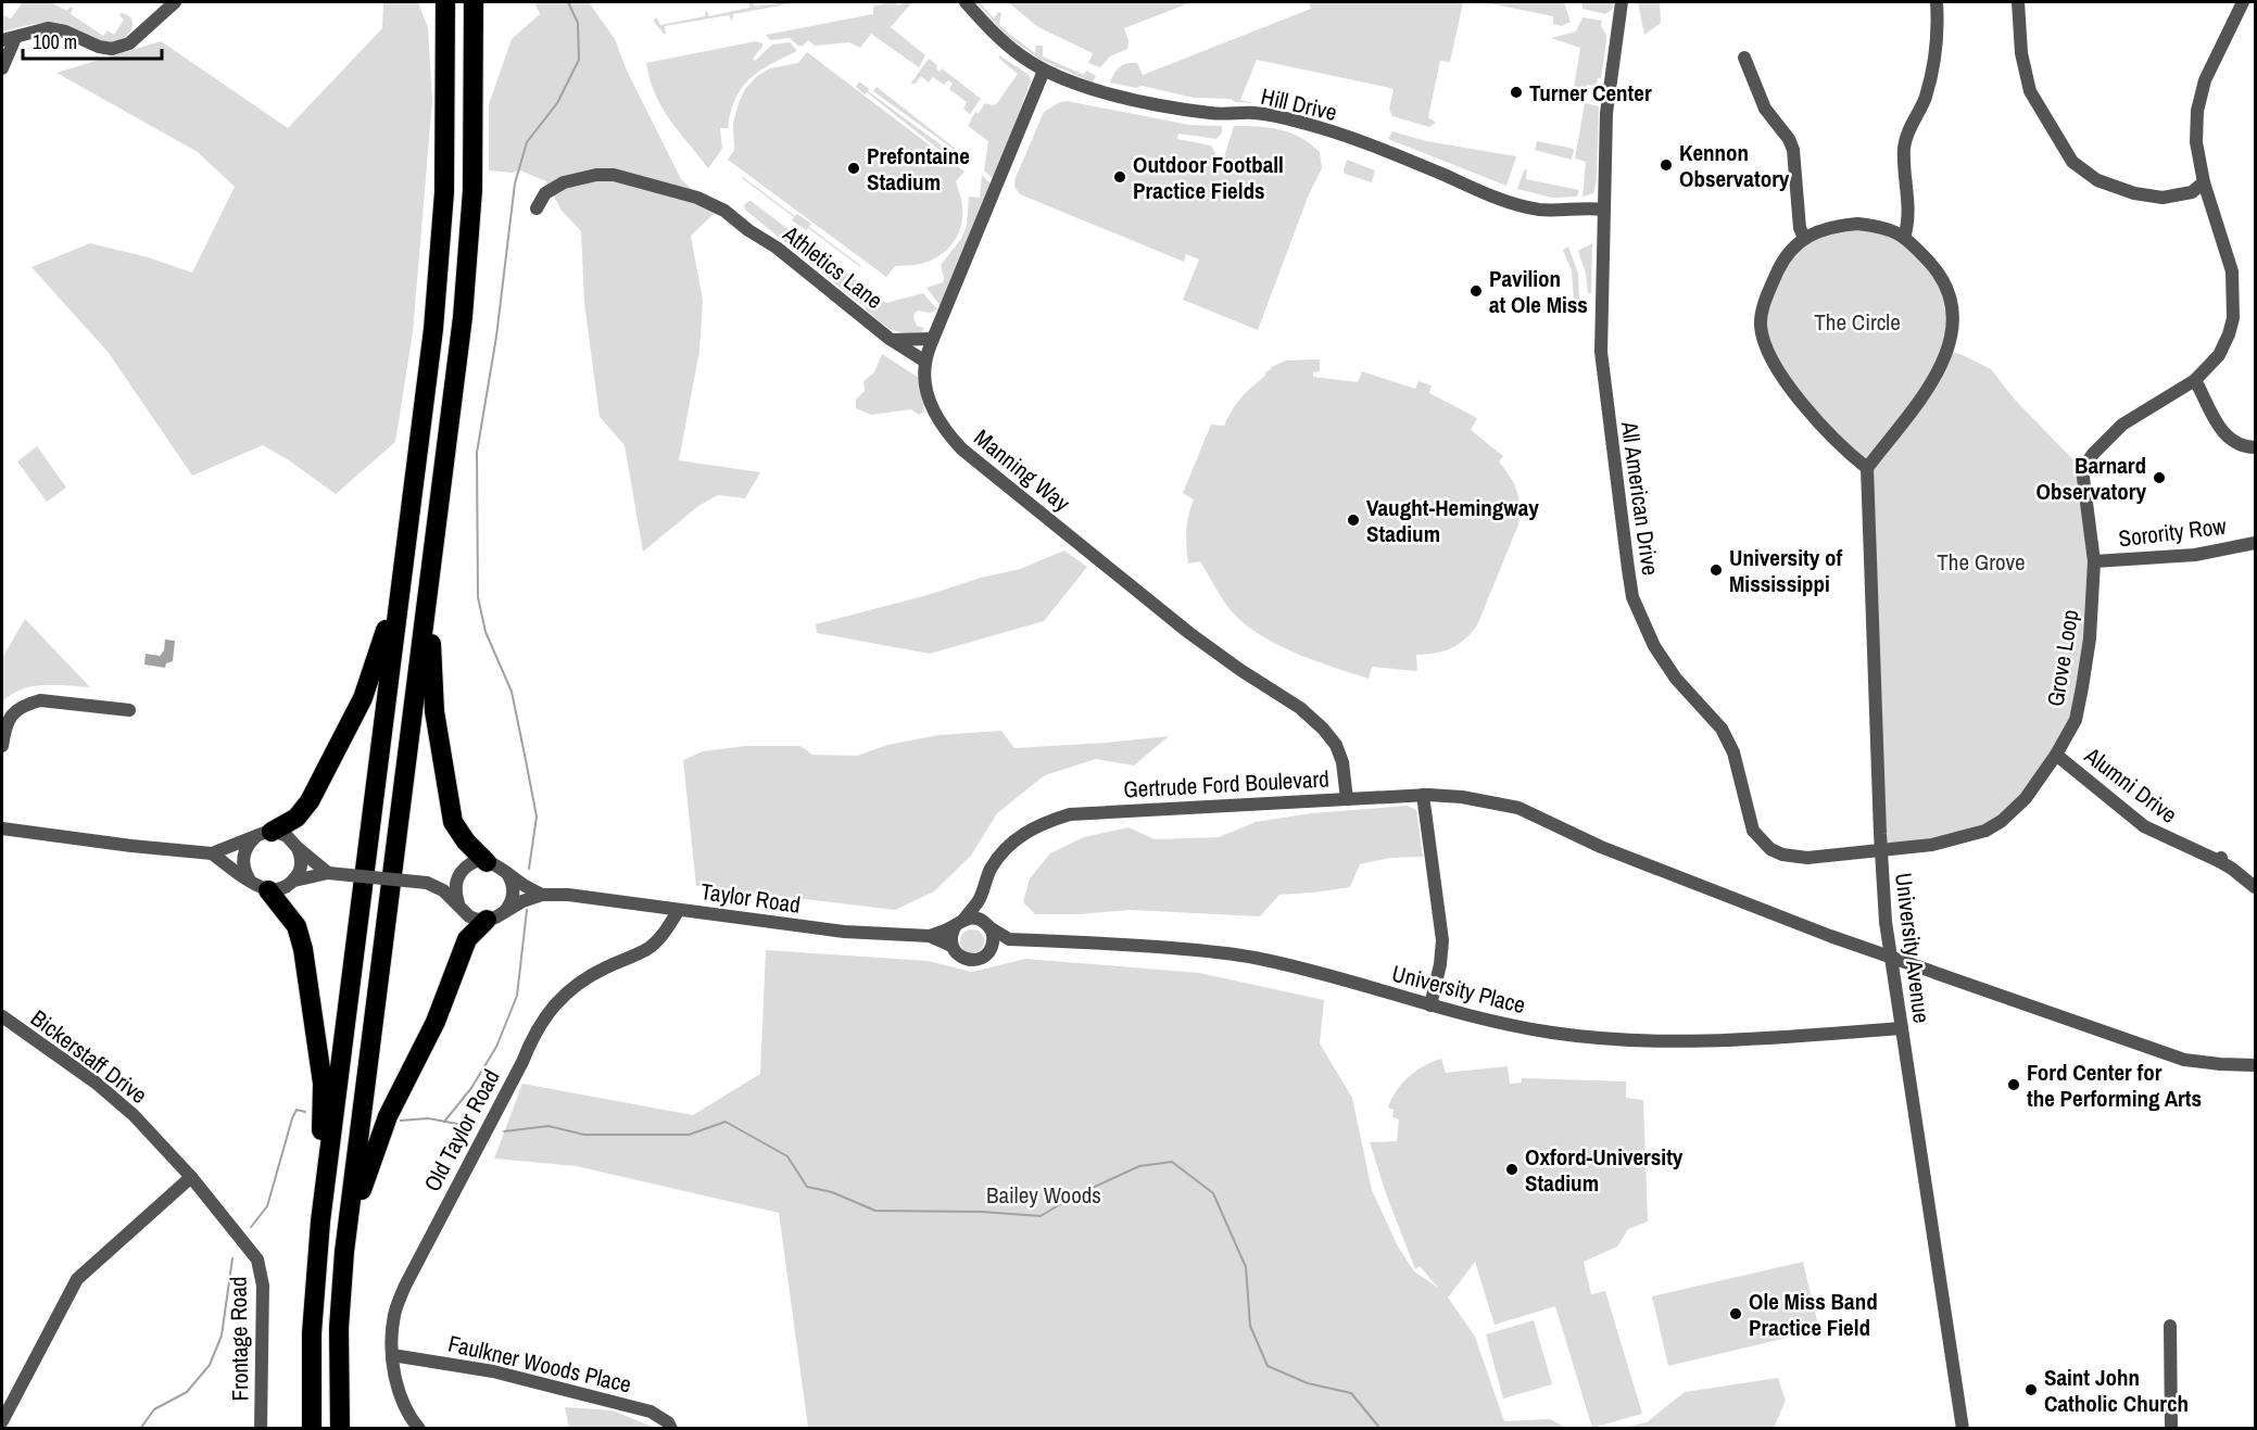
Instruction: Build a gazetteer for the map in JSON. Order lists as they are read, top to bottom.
{
  "streets": {
    "street": [
      "Hill Drive",
      "Athletics Lane",
      "Manning Way",
      "All American Drive",
      "Sorority Row",
      "Grove Loop",
      "Gertrude Ford Boulevard",
      "Alumni Drive",
      "Taylor Road",
      "University Avenue",
      "University Place",
      "Bickerstaff Drive",
      "Old Taylor Road",
      "Frontage Road",
      "Faulkner Woods Place"
    ]
  },
  "crossings": [
    ["Hill Drive", "Manning Way"],
    ["Hill Drive", "All American Drive"],
    ["Athletics Lane", "Manning Way"],
    ["Manning Way", "Gertrude Ford Boulevard"],
    ["All American Drive", "Grove Loop"],
    ["All American Drive", "University Avenue"],
    ["Sorority Row", "Grove Loop"],
    ["Grove Loop", "Alumni Drive"],
    ["Grove Loop", "University Avenue"],
    ["Gertrude Ford Boulevard", "Taylor Road"],
    ["Gertrude Ford Boulevard", "University Place"],
    ["Taylor Road", "University Place"],
    ["Taylor Road", "Old Taylor Road"],
    ["University Avenue", "University Place"],
    ["Bickerstaff Drive", "Frontage Road"],
    ["Old Taylor Road", "Faulkner Woods Place"]
  ],
  "parks": ["The Circle", "The Grove", "Bailey Woods"],
  "places": [
    "Turner Center",
    "Kennon Observatory",
    "Prefontaine Stadium",
    "Outdoor Football Practice Fields",
    "Pavilion at Ole Miss",
    "Barnard Observatory",
    "Vaught-Hemingway Stadium",
    "University of Mississippi",
    "Ford Center for the Performing Arts",
    "Oxford-University Stadium",
    "Ole Miss Band Practice Field",
    "Saint John Catholic Church"
  ],
  "scale_bar": "100 m"
}
